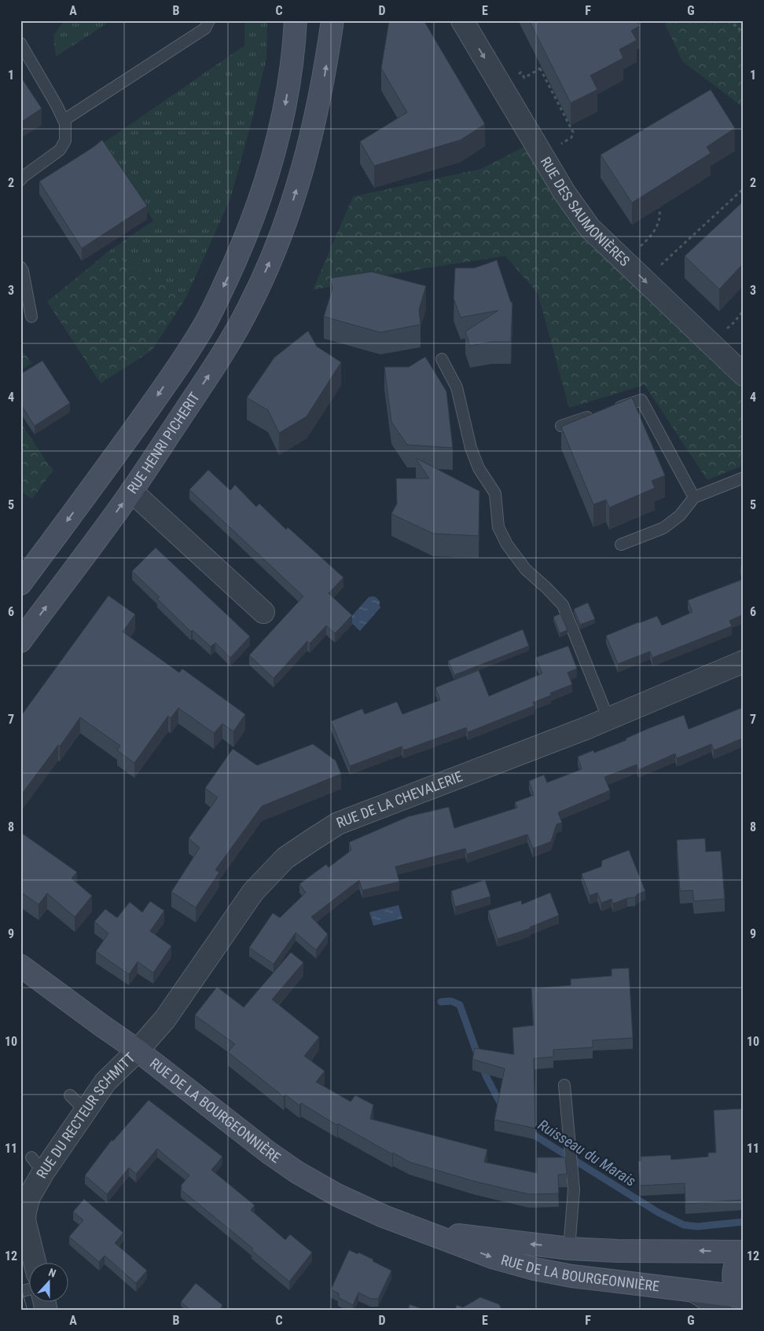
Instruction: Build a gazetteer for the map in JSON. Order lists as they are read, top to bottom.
{
  "streets": {
    "main road": ["RUE HENRI PICHERIT", "RUE DE LA BOURGEONNIÈRE"],
    "street": ["RUE DES SAUMONIÈRES", "RUE DE LA CHEVALERIE", "RUE DU RECTEUR SCHMITT"]
  },
  "crossings": [
    ["RUE DE LA CHEVALERIE", "RUE DE LA BOURGEONNIÈRE"],
    ["RUE DE LA CHEVALERIE", "RUE DU RECTEUR SCHMITT"],
    ["RUE DE LA BOURGEONNIÈRE", "RUE DU RECTEUR SCHMITT"]
  ],
  "one_way": ["RUE DES SAUMONIÈRES"],
  "water": ["Ruisseau du Marais"],
  "north": "top",
  "grid": {
    "columns": [
      "A",
      "B",
      "C",
      "D",
      "E",
      "F",
      "G"
    ],
    "rows": [
      "1",
      "2",
      "3",
      "4",
      "5",
      "6",
      "7",
      "8",
      "9",
      "10",
      "11",
      "12"
    ]
  }
}
